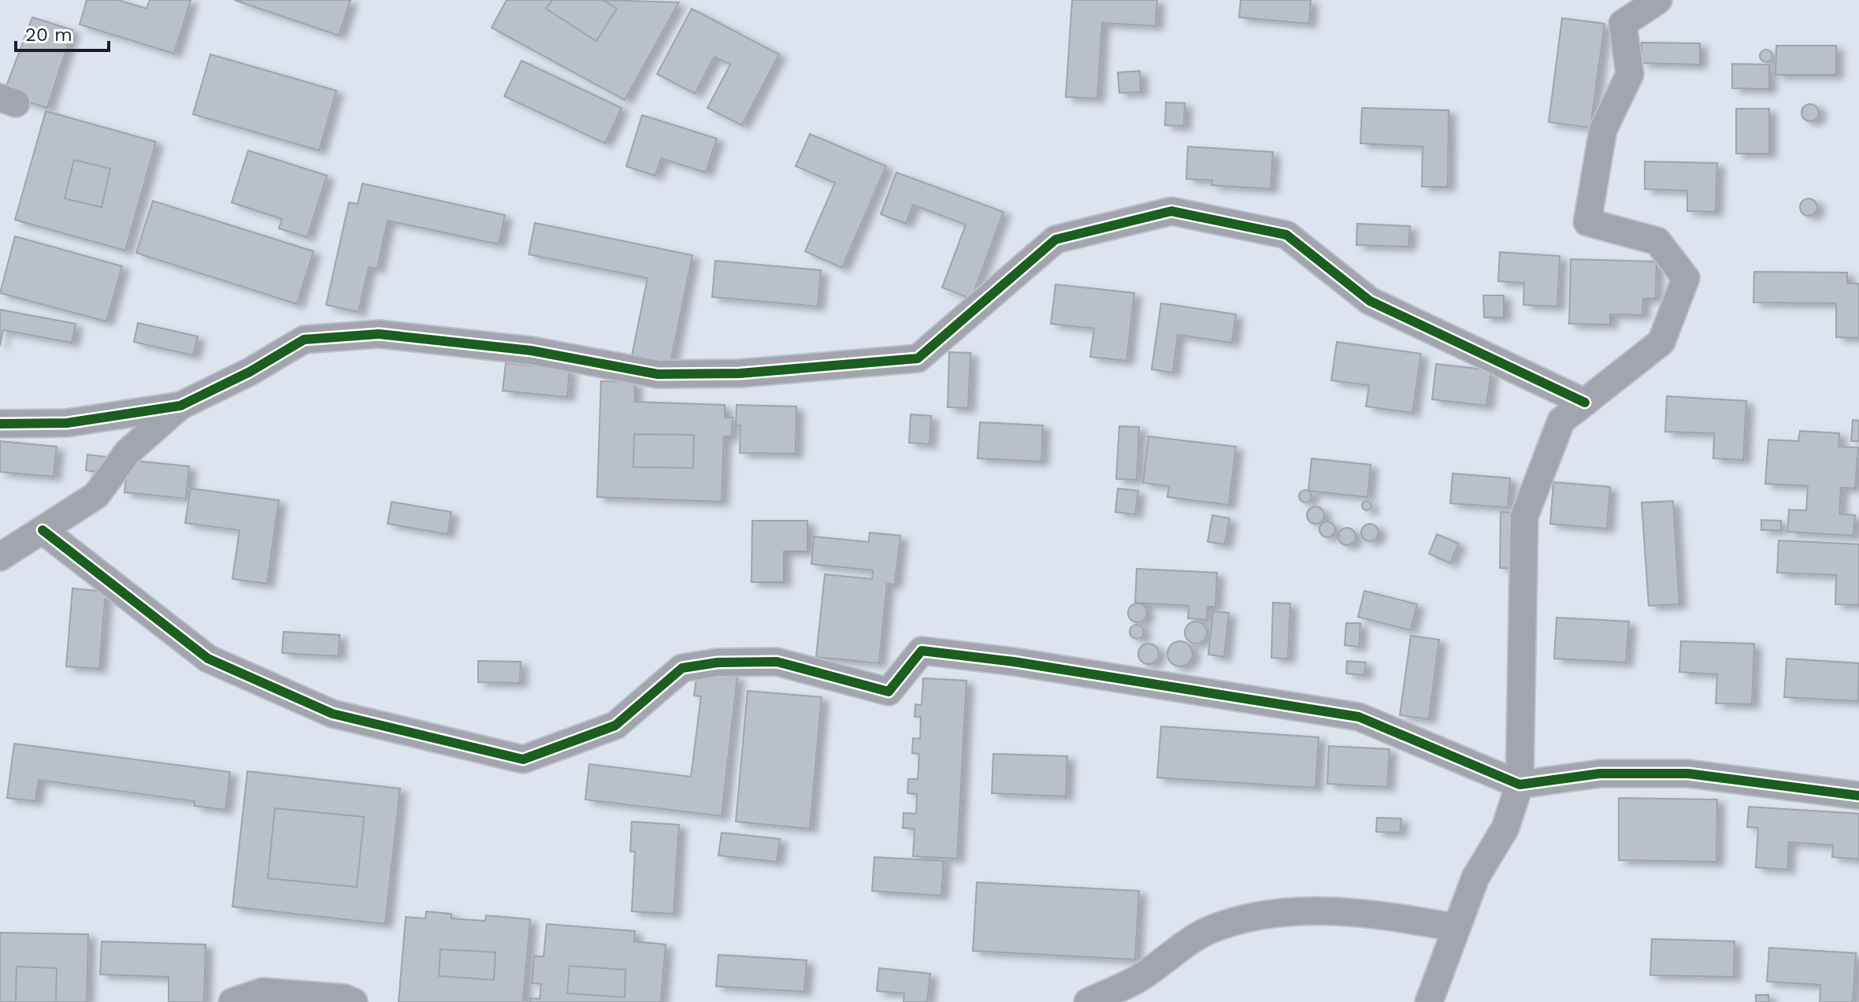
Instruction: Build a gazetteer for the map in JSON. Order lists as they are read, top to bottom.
{
  "scale_bar": "20 m"
}
